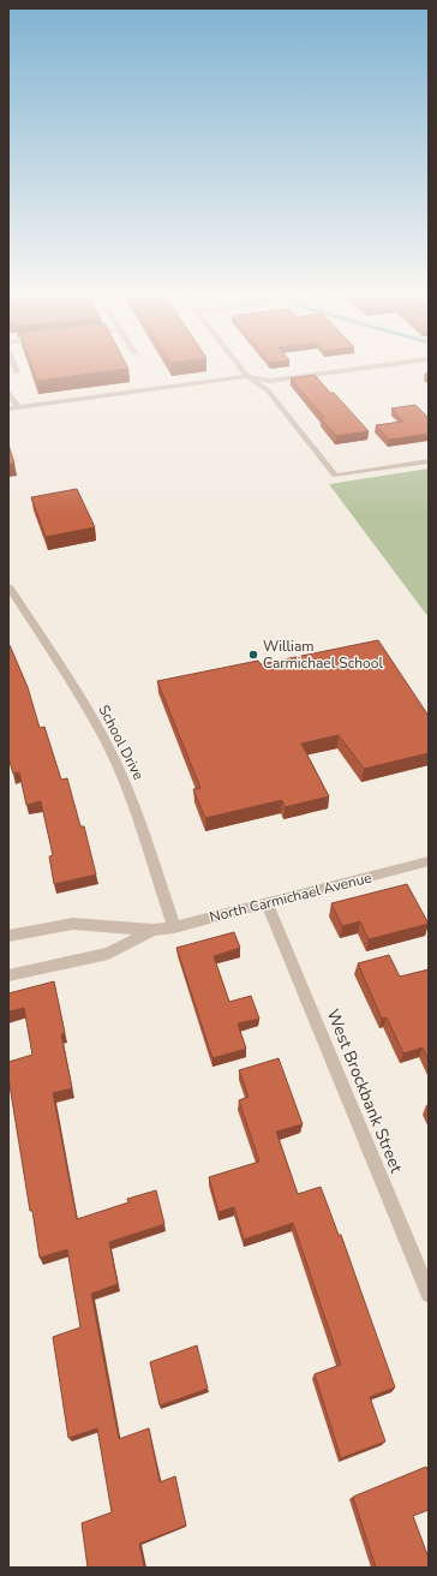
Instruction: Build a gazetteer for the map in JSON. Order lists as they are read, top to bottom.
{
  "streets": {
    "street": ["School Drive", "North Carmichael Avenue", "West Brockbank Street"]
  },
  "crossings": [
    ["School Drive", "North Carmichael Avenue"],
    ["North Carmichael Avenue", "West Brockbank Street"]
  ],
  "places": ["William Carmichael School"]
}
